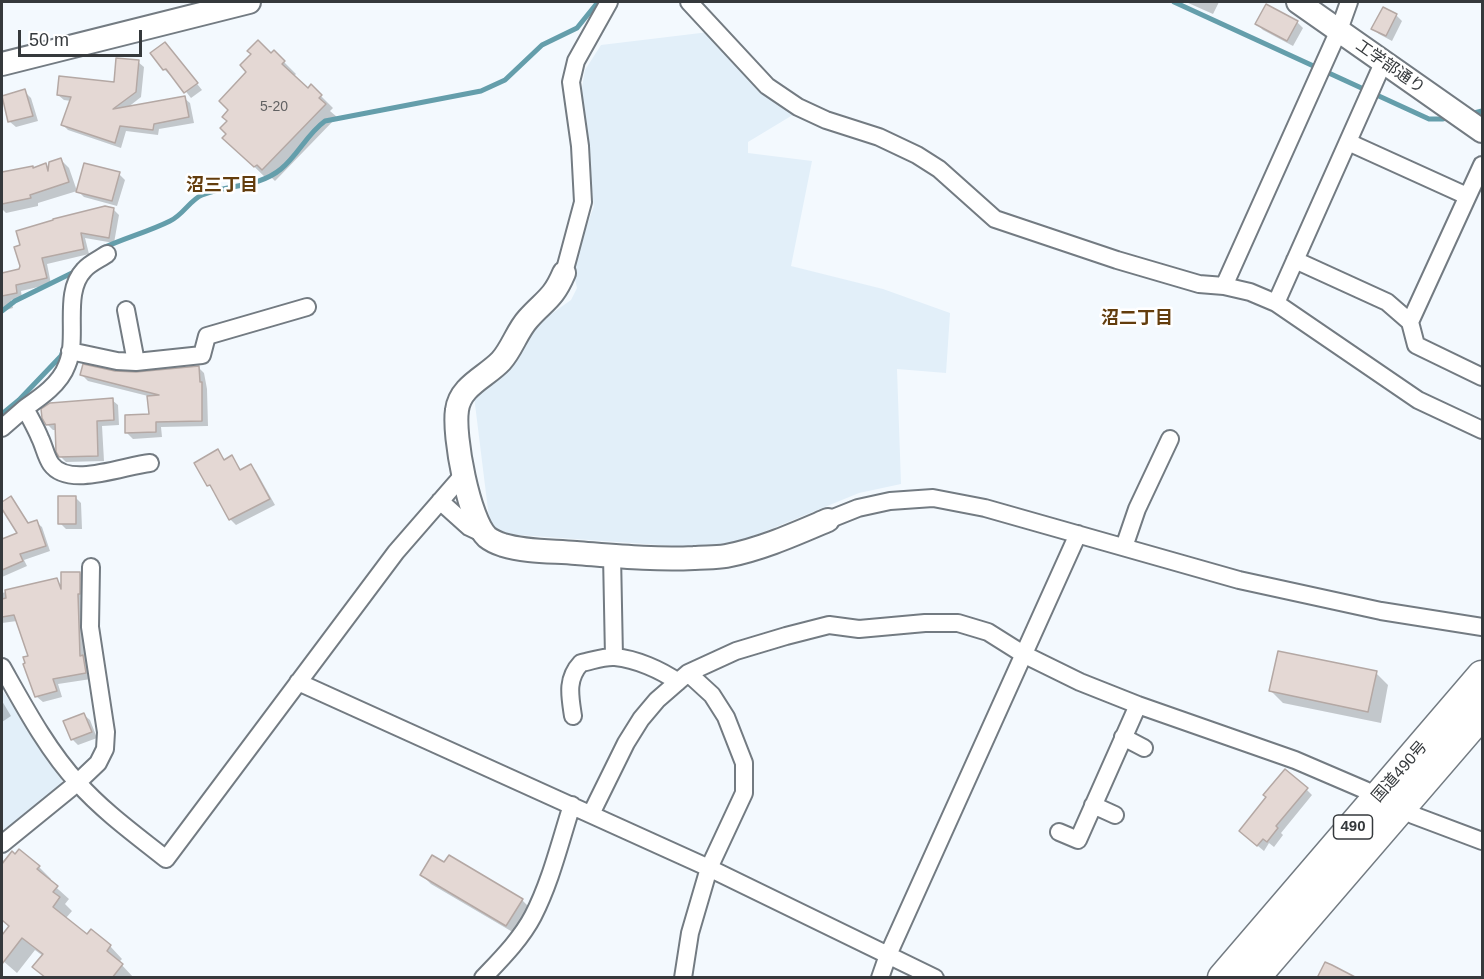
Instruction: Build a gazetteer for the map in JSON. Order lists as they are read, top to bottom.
{
  "streets": {
    "highway": ["国道490号", "490"],
    "street": ["工学部通り"]
  },
  "districts": ["沼三丁目", "沼二丁目"],
  "house_numbers": ["5-20"],
  "scale_bar": "50 m"
}
